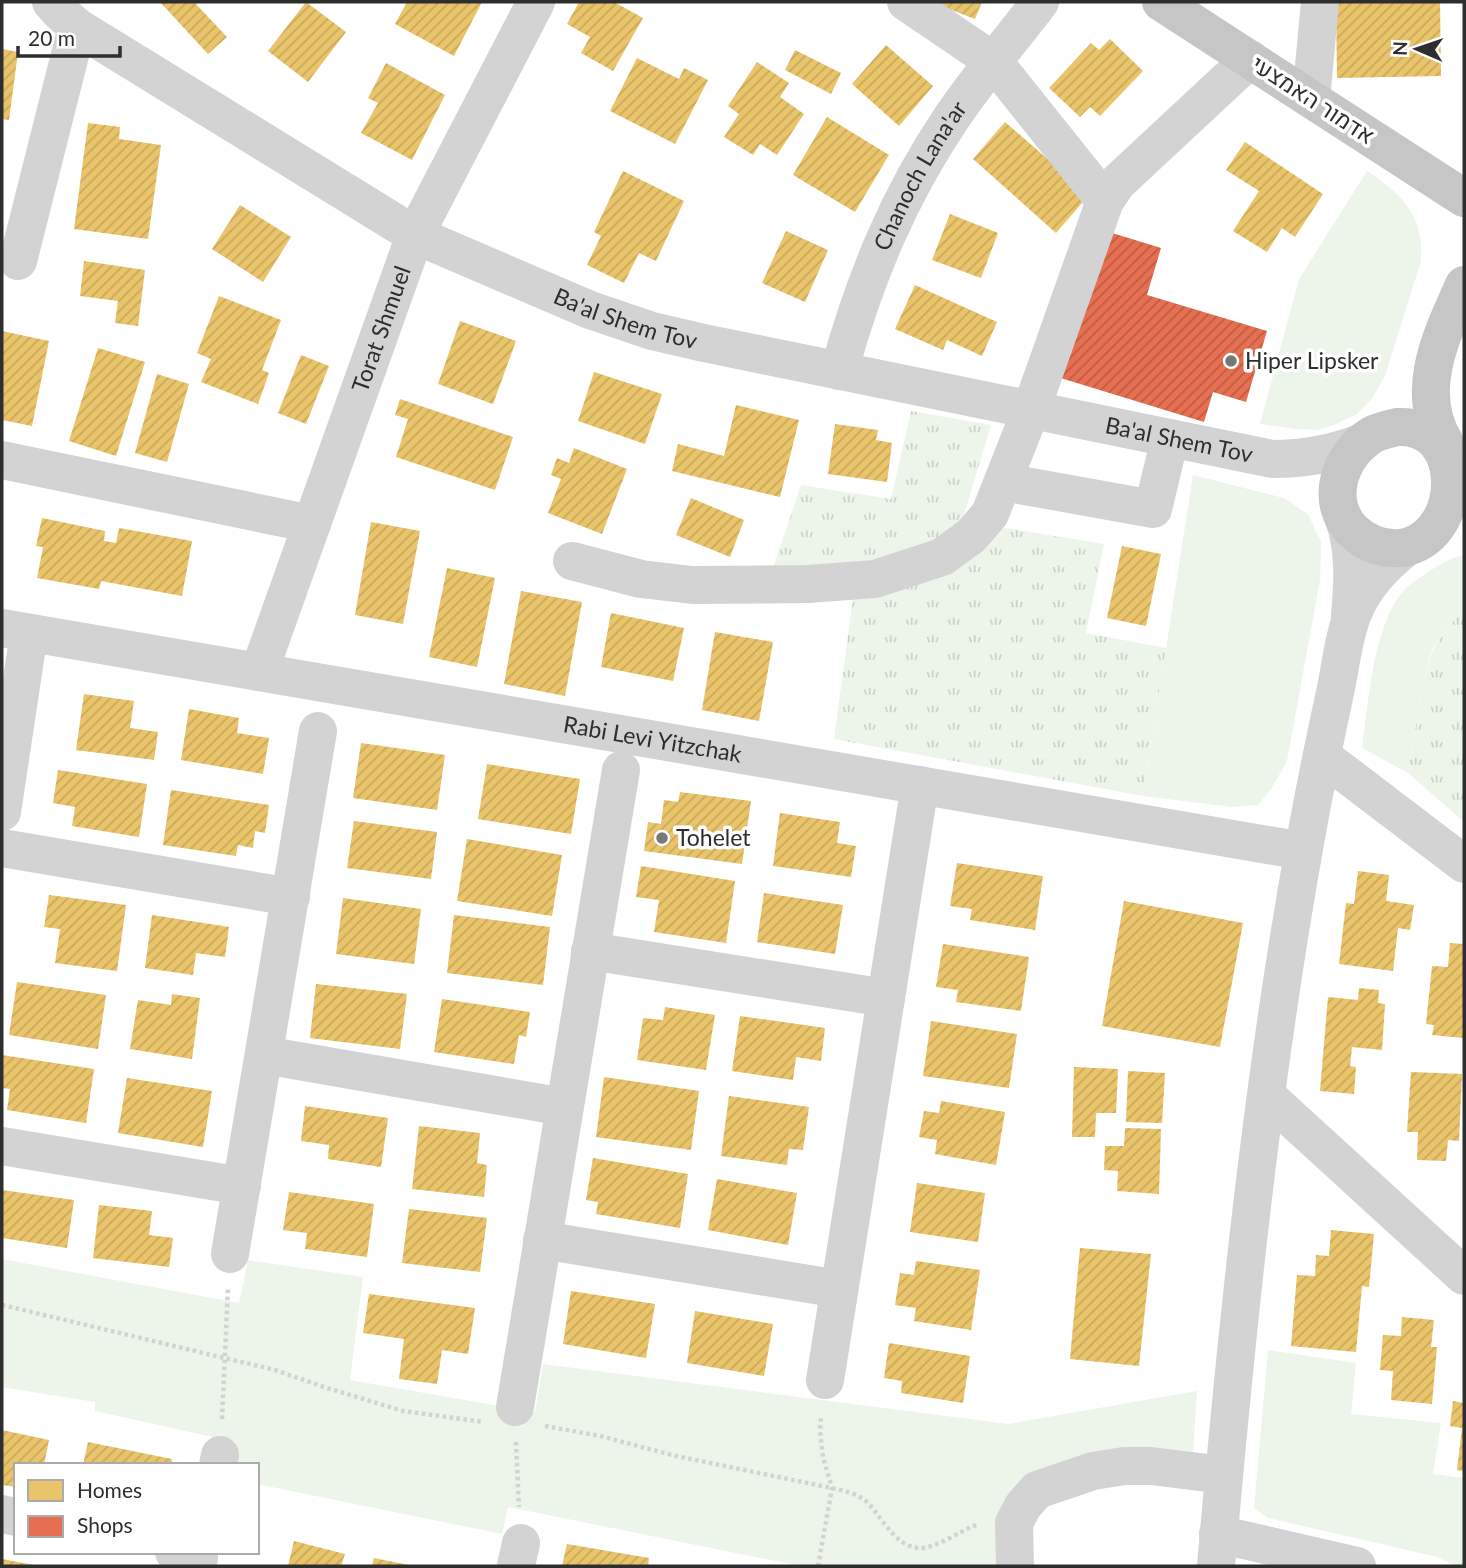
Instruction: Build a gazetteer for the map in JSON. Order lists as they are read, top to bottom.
{
  "streets": {
    "main road": ["אדמור האמצעי"],
    "street": [
      "Chanoch Lana'ar",
      "Ba'al Shem Tov",
      "Torat Shmuel",
      "Rabi Levi Yitzchak"
    ]
  },
  "crossings": [
    ["Chanoch Lana'ar", "Ba'al Shem Tov"],
    ["Ba'al Shem Tov", "Torat Shmuel"],
    ["Torat Shmuel", "Rabi Levi Yitzchak"]
  ],
  "places": ["Hiper Lipsker", "Tohelet"],
  "legend": ["Homes", "Shops"],
  "scale_bar": "20 m",
  "north": "left"
}
